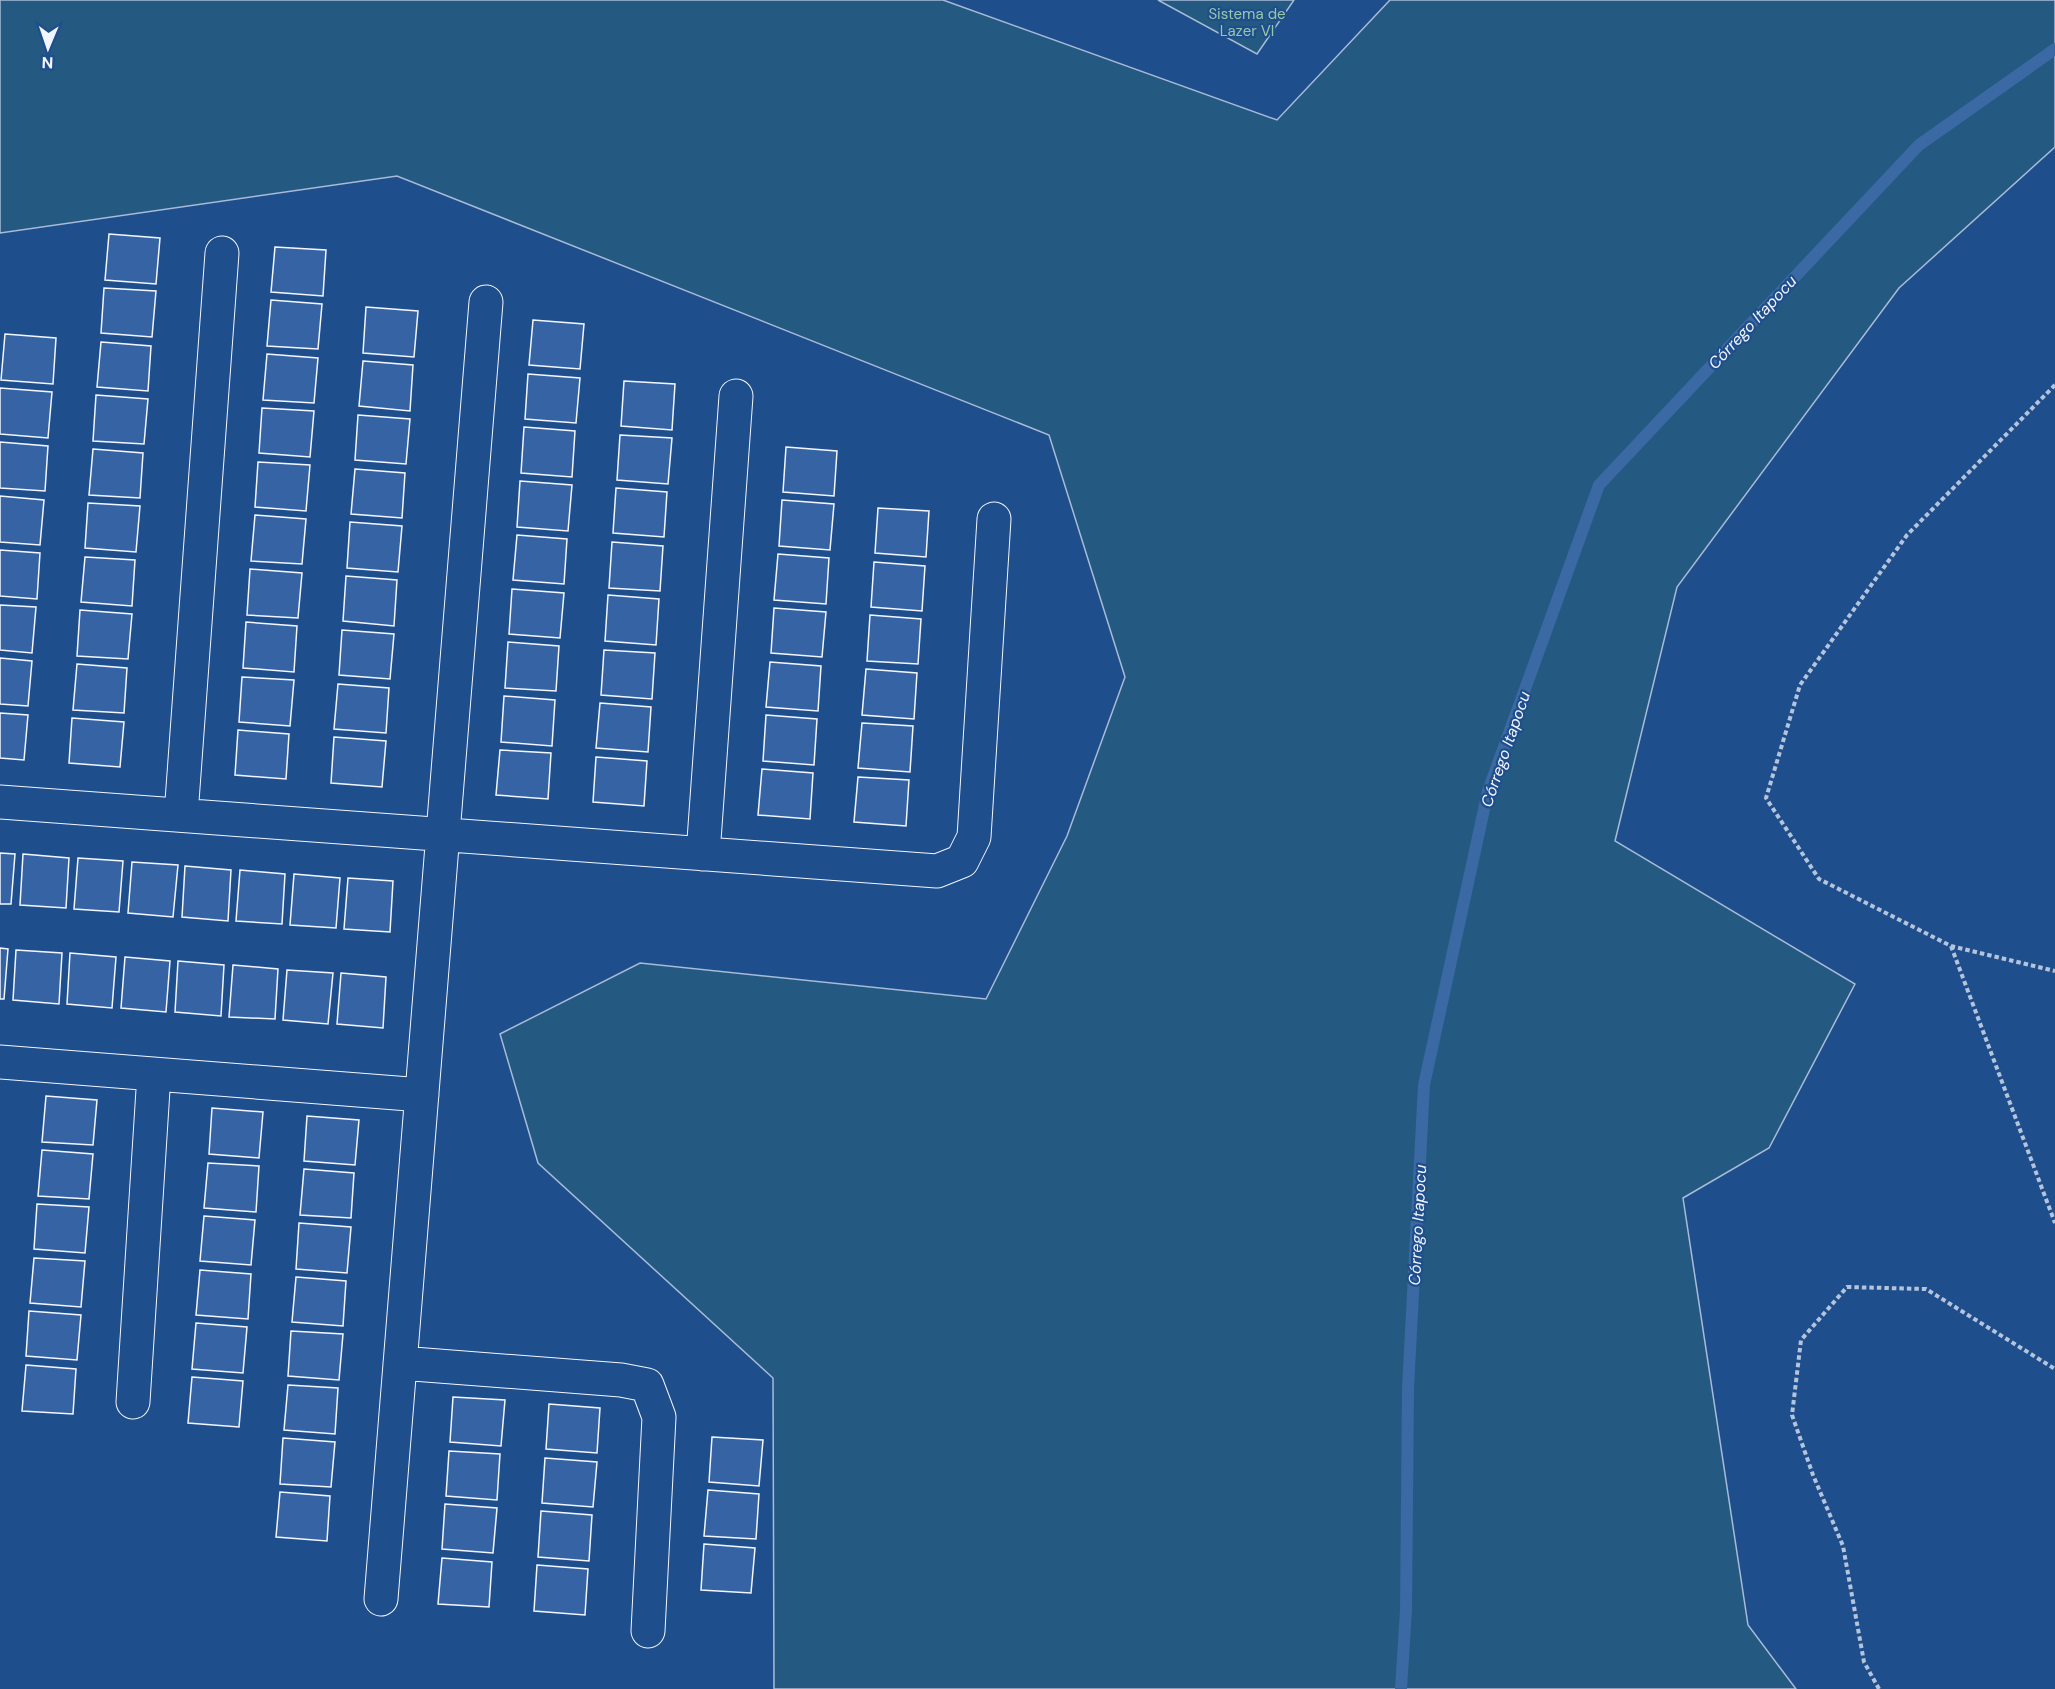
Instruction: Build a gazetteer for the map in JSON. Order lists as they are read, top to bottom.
{
  "water": ["Córrego Itapocu"],
  "parks": ["Sistema de Lazer VI"],
  "north": "bottom"
}
